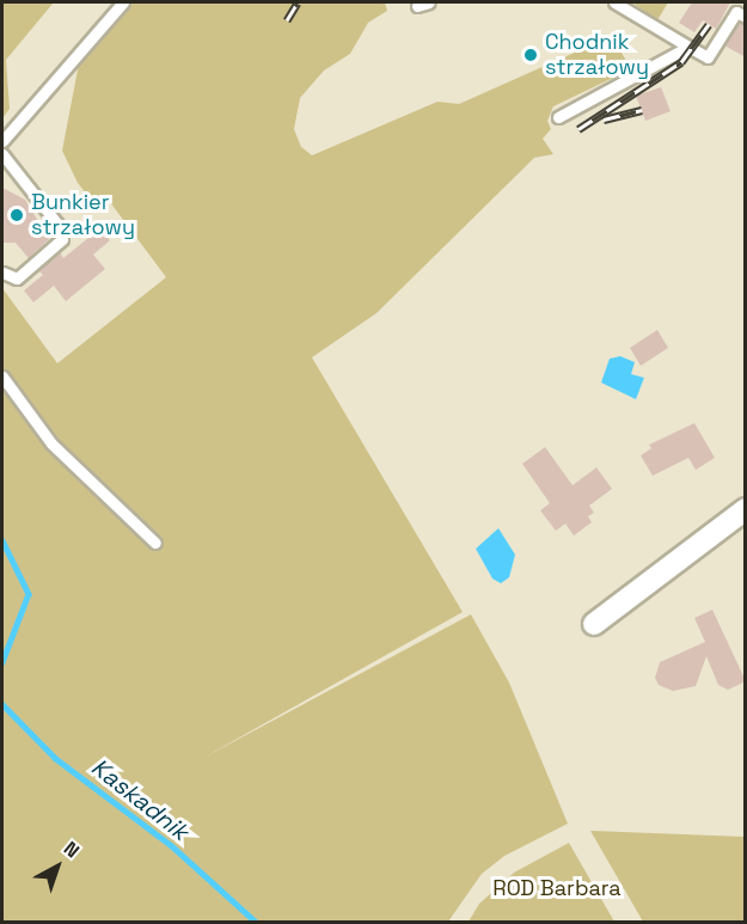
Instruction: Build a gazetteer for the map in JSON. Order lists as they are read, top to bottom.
{
  "water": ["Kaskadnik"],
  "parks": ["ROD Barbara"],
  "places": ["Chodnik strzałowy", "Bunkier strzałowy"],
  "north": "top right"
}
